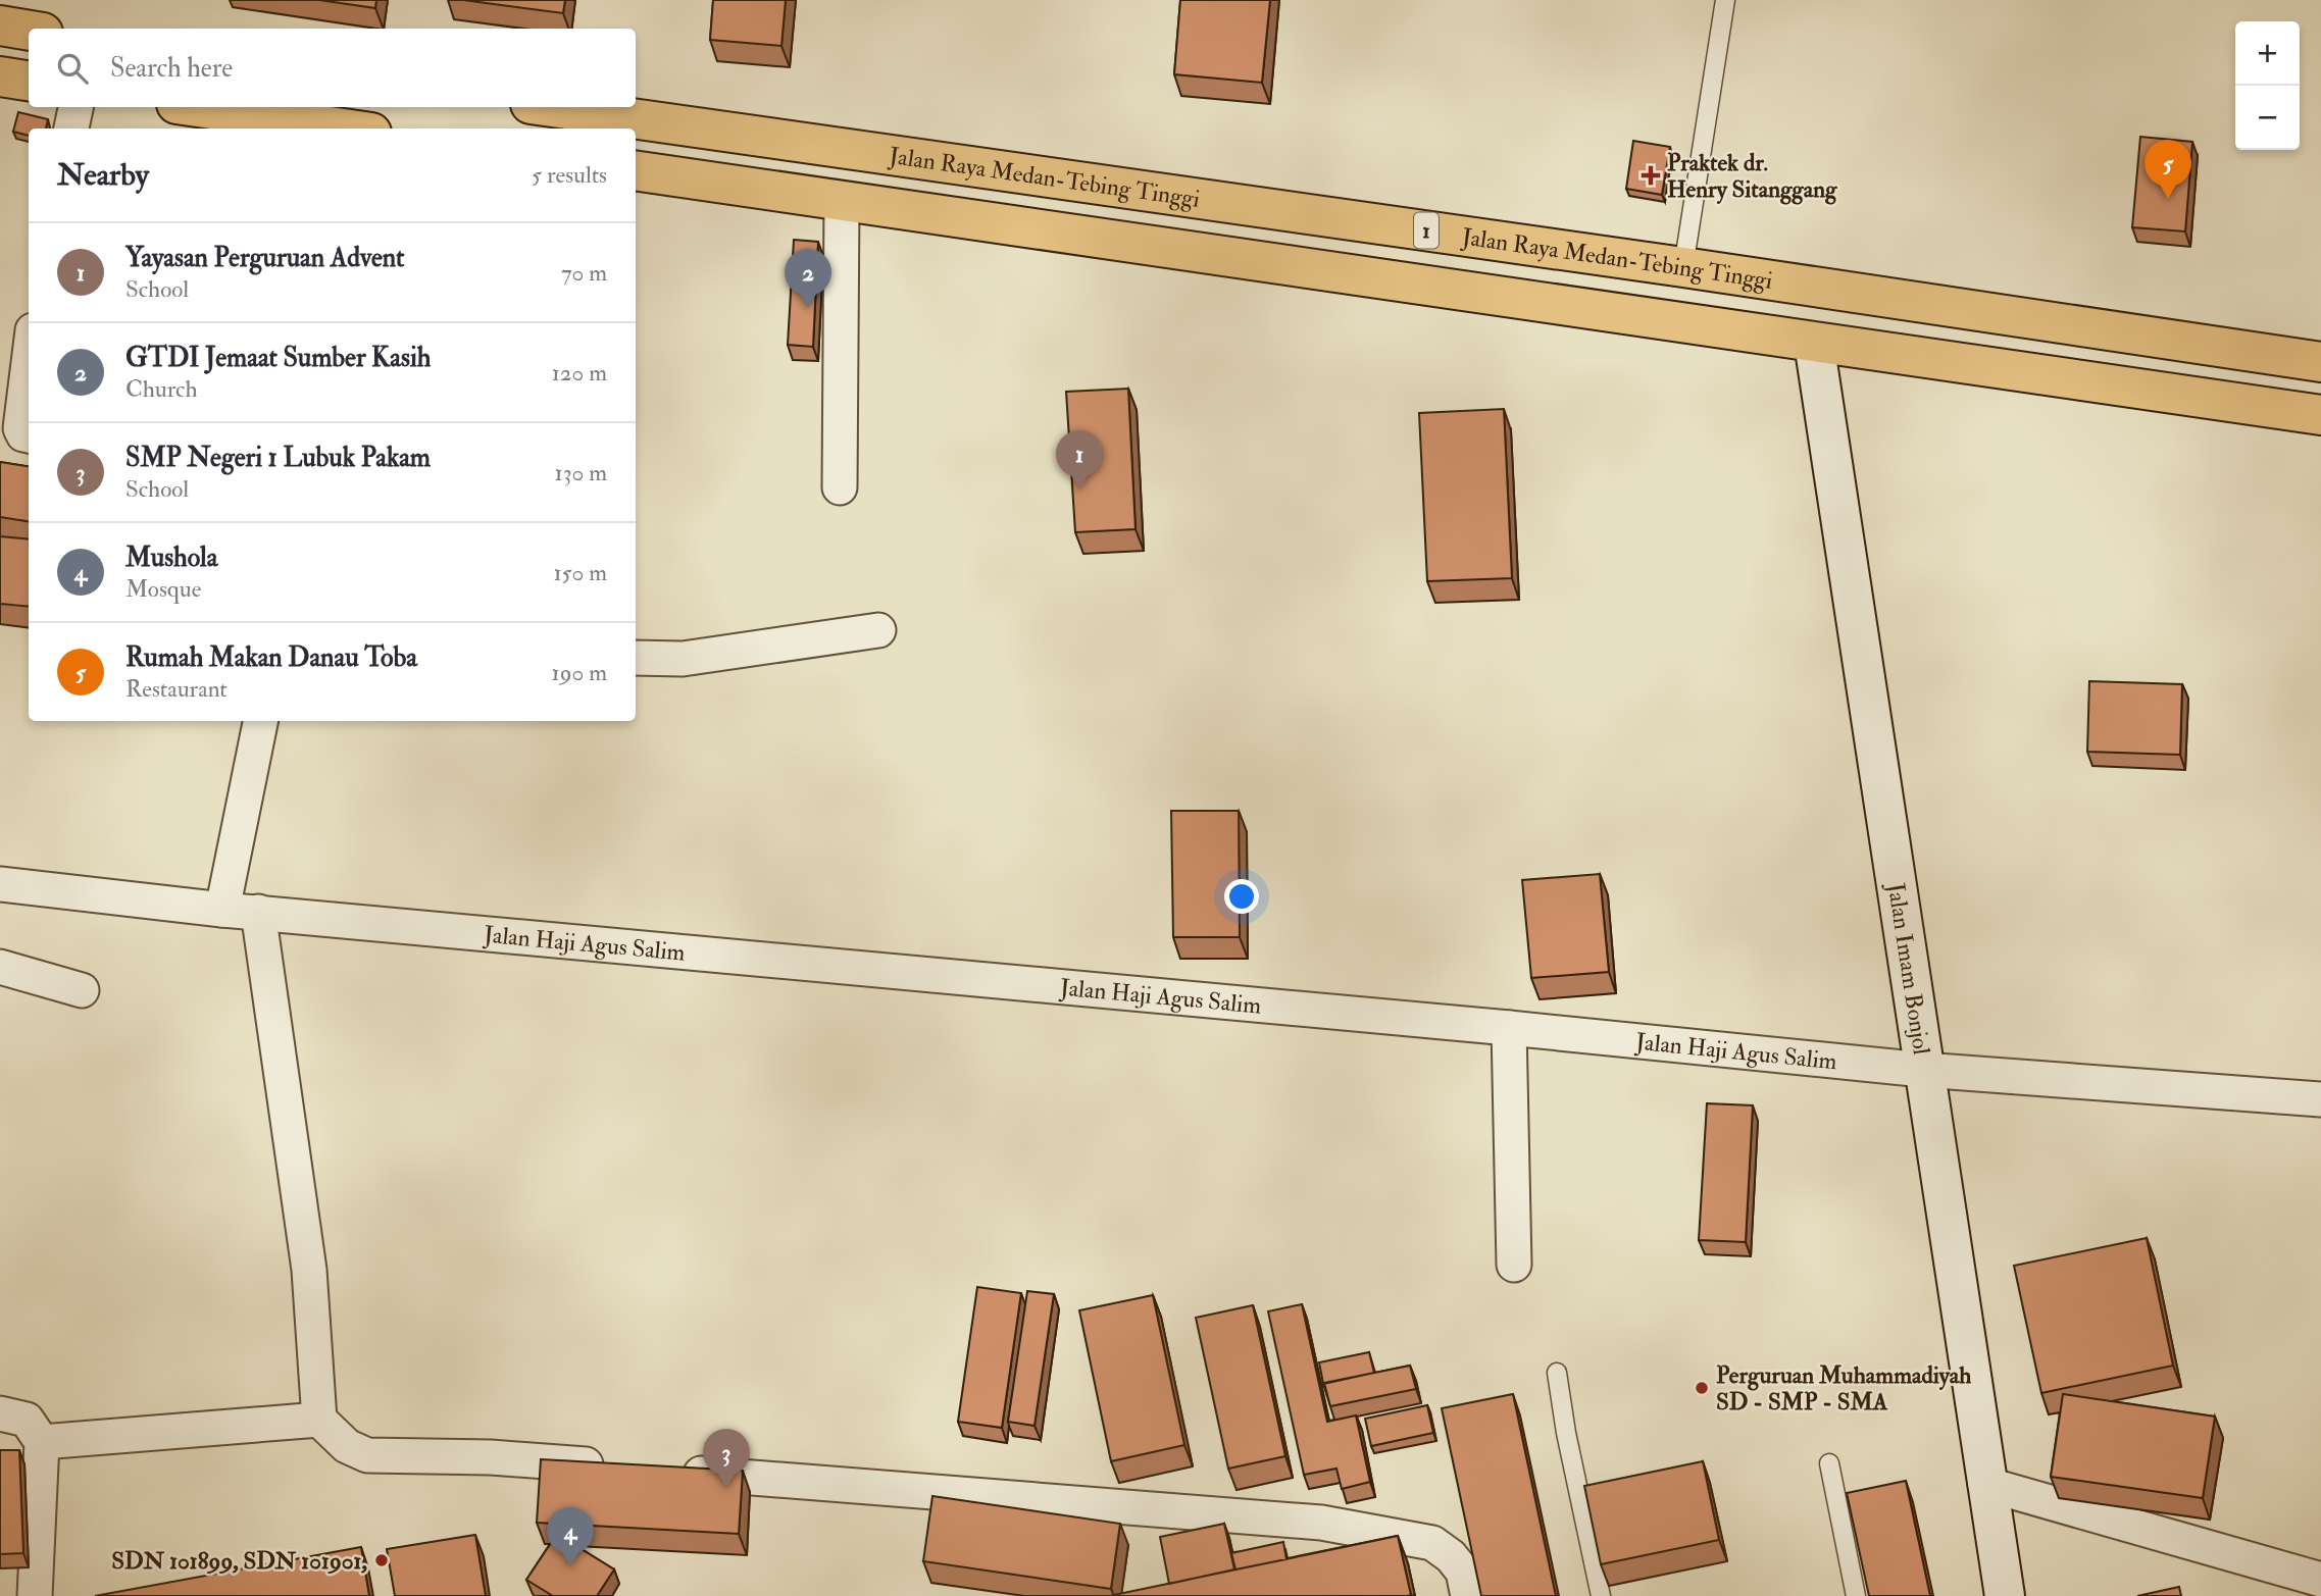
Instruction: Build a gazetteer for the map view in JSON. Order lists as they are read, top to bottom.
{
  "streets": {
    "highway": ["Jalan Raya Medan-Tebing Tinggi", "1"],
    "street": ["Jalan Haji Agus Salim", "Jalan Imam Bonjol"]
  },
  "crossings": [
    ["Jalan Haji Agus Salim", "Jalan Imam Bonjol"]
  ],
  "places": {
    "health": ["Praktek dr. Henry Sitanggang"],
    "other": ["Perguruan Muhammadiyah SD - SMP - SMA", "SDN 101899, SDN 101901,"]
  },
  "page": {
    "map_buttons": ["+", "−"],
    "search": "Search here",
    "heading": ["Nearby", "5 results"],
    "pins": [
      "5",
      "2",
      "1",
      "3",
      "4"
    ],
    "list": [
      {
        "mark": "1",
        "name": "Yayasan Perguruan Advent",
        "note": "School",
        "value": "70 m"
      },
      {
        "mark": "2",
        "name": "GTDI Jemaat Sumber Kasih",
        "note": "Church",
        "value": "120 m"
      },
      {
        "mark": "3",
        "name": "SMP Negeri 1 Lubuk Pakam",
        "note": "School",
        "value": "130 m"
      },
      {
        "mark": "4",
        "name": "Mushola",
        "note": "Mosque",
        "value": "150 m"
      },
      {
        "mark": "5",
        "name": "Rumah Makan Danau Toba",
        "note": "Restaurant",
        "value": "190 m"
      }
    ]
  }
}
